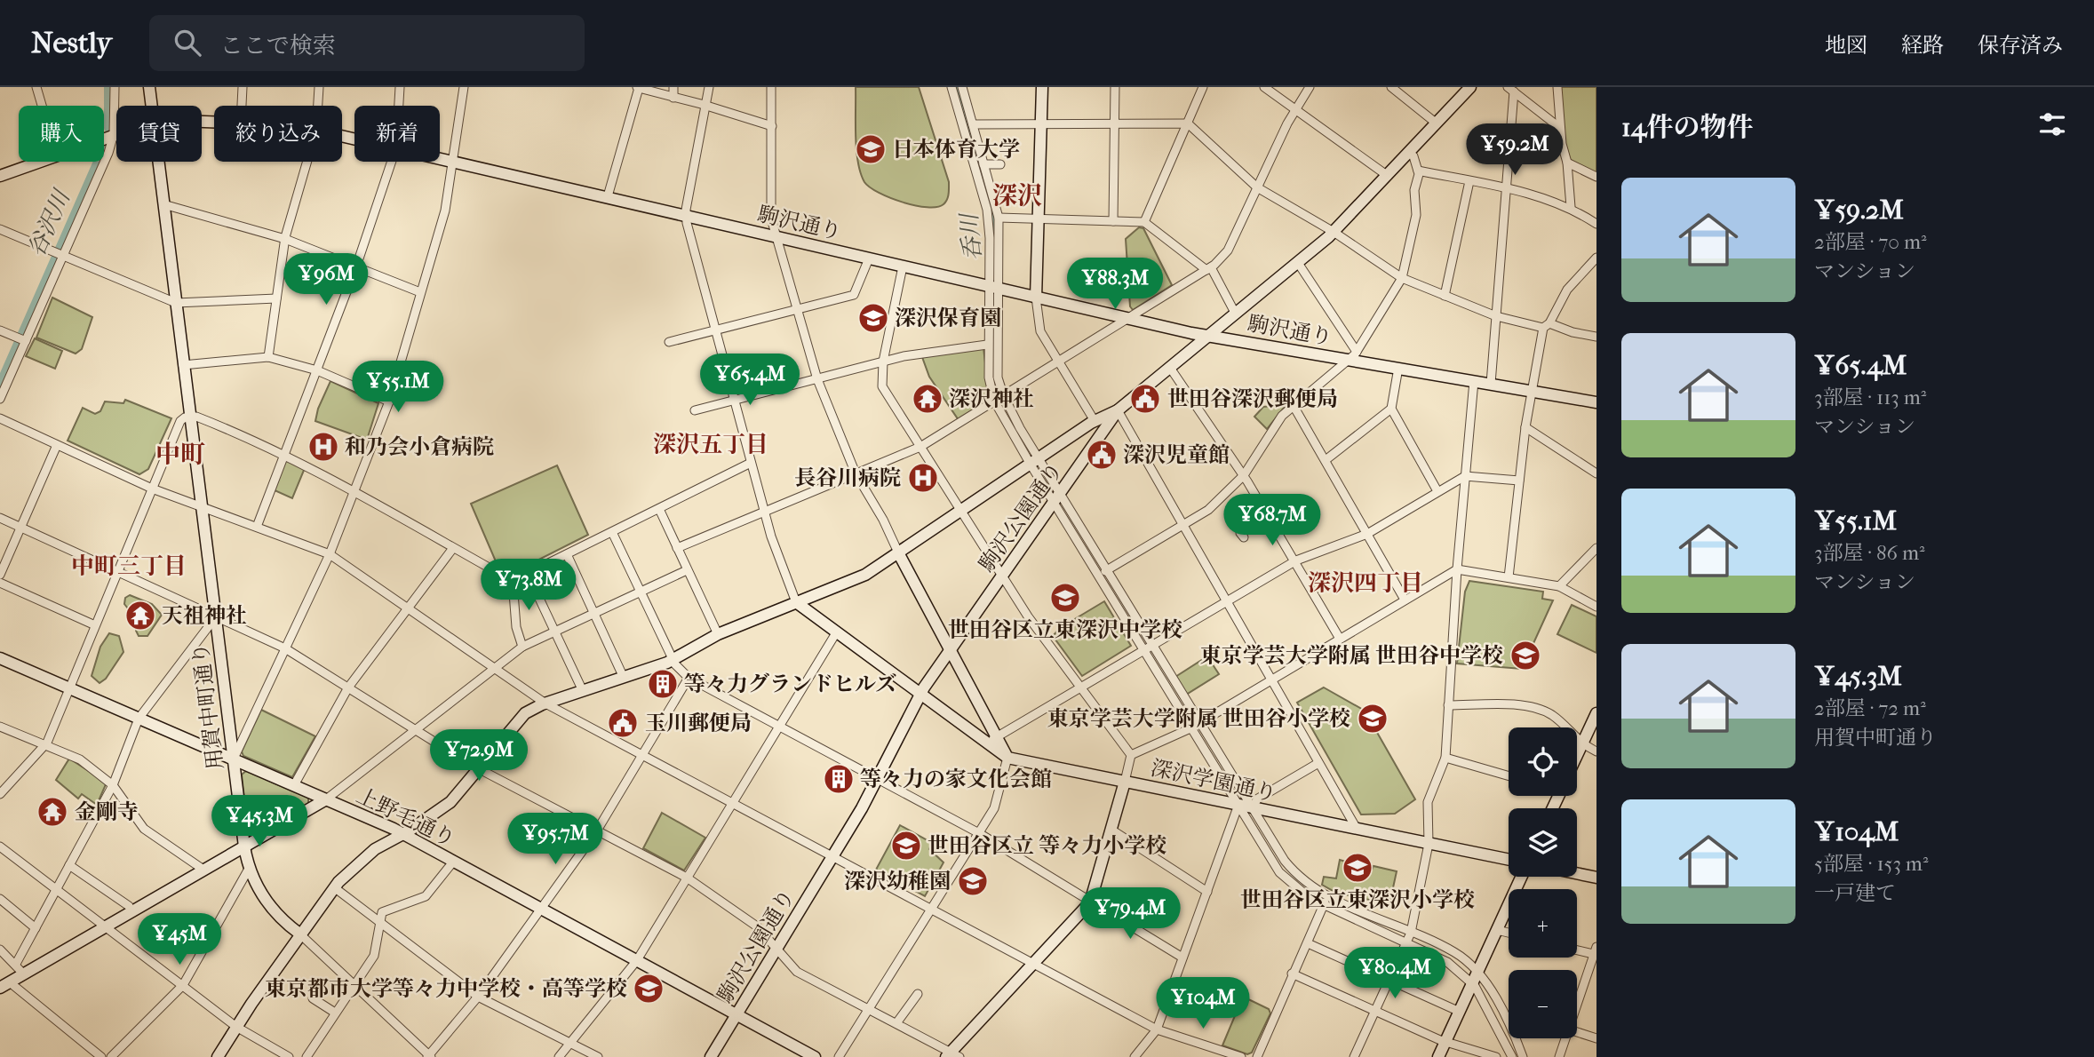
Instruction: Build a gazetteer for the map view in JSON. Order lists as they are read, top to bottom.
{
  "streets": {
    "street": [
      "駒沢通り",
      "駒沢公園通り",
      "用賀中町通り",
      "深沢学園通り",
      "上野毛通り"
    ]
  },
  "crossings": [
    ["駒沢通り", "駒沢公園通り"],
    ["駒沢公園通り", "深沢学園通り"],
    ["駒沢公園通り", "上野毛通り"],
    ["用賀中町通り", "上野毛通り"]
  ],
  "districts": [
    "深沢",
    "深沢五丁目",
    "中町",
    "中町三丁目",
    "深沢四丁目"
  ],
  "water": ["谷沢川", "呑川"],
  "places": {
    "school or university": [
      "日本体育大学",
      "深沢保育園",
      "世田谷区立東深沢中学校",
      "東京学芸大学附属 世田谷中学校",
      "東京学芸大学附属 世田谷小学校",
      "世田谷区立 等々力小学校",
      "世田谷区立東深沢小学校",
      "深沢幼稚園",
      "東京都市大学等々力中学校・高等学校"
    ],
    "temple": ["深沢神社", "天祖神社", "金剛寺"],
    "public building": ["世田谷深沢郵便局", "深沢児童館", "玉川郵便局"],
    "hospital": ["和乃会小倉病院", "長谷川病院"],
    "building": ["等々力グランドヒルズ", "等々力の家文化会館"]
  },
  "page": {
    "header": "Nestly",
    "search": "ここで検索",
    "nav": ["地図", "経路", "保存済み"],
    "heading": "14件の物件",
    "chip": [
      "購入",
      "賃貸",
      "絞り込み",
      "新着"
    ],
    "price": [
      "¥59.2M",
      "¥96M",
      "¥88.3M",
      "¥65.4M",
      "¥55.1M",
      "¥68.7M",
      "¥73.8M",
      "¥72.9M",
      "¥45.3M",
      "¥95.7M",
      "¥79.4M",
      "¥45M",
      "¥80.4M",
      "¥104M"
    ],
    "list": [
      {
        "name": "¥59.2M",
        "note": "2部屋 · 70 m² · マンション"
      },
      {
        "name": "¥65.4M",
        "note": "3部屋 · 113 m² · マンション"
      },
      {
        "name": "¥55.1M",
        "note": "3部屋 · 86 m² · マンション"
      },
      {
        "name": "¥45.3M",
        "note": "2部屋 · 72 m² · 用賀中町通り"
      },
      {
        "name": "¥104M",
        "note": "5部屋 · 153 m² · 一戸建て"
      }
    ],
    "map_buttons": ["+", "−"]
  }
}
